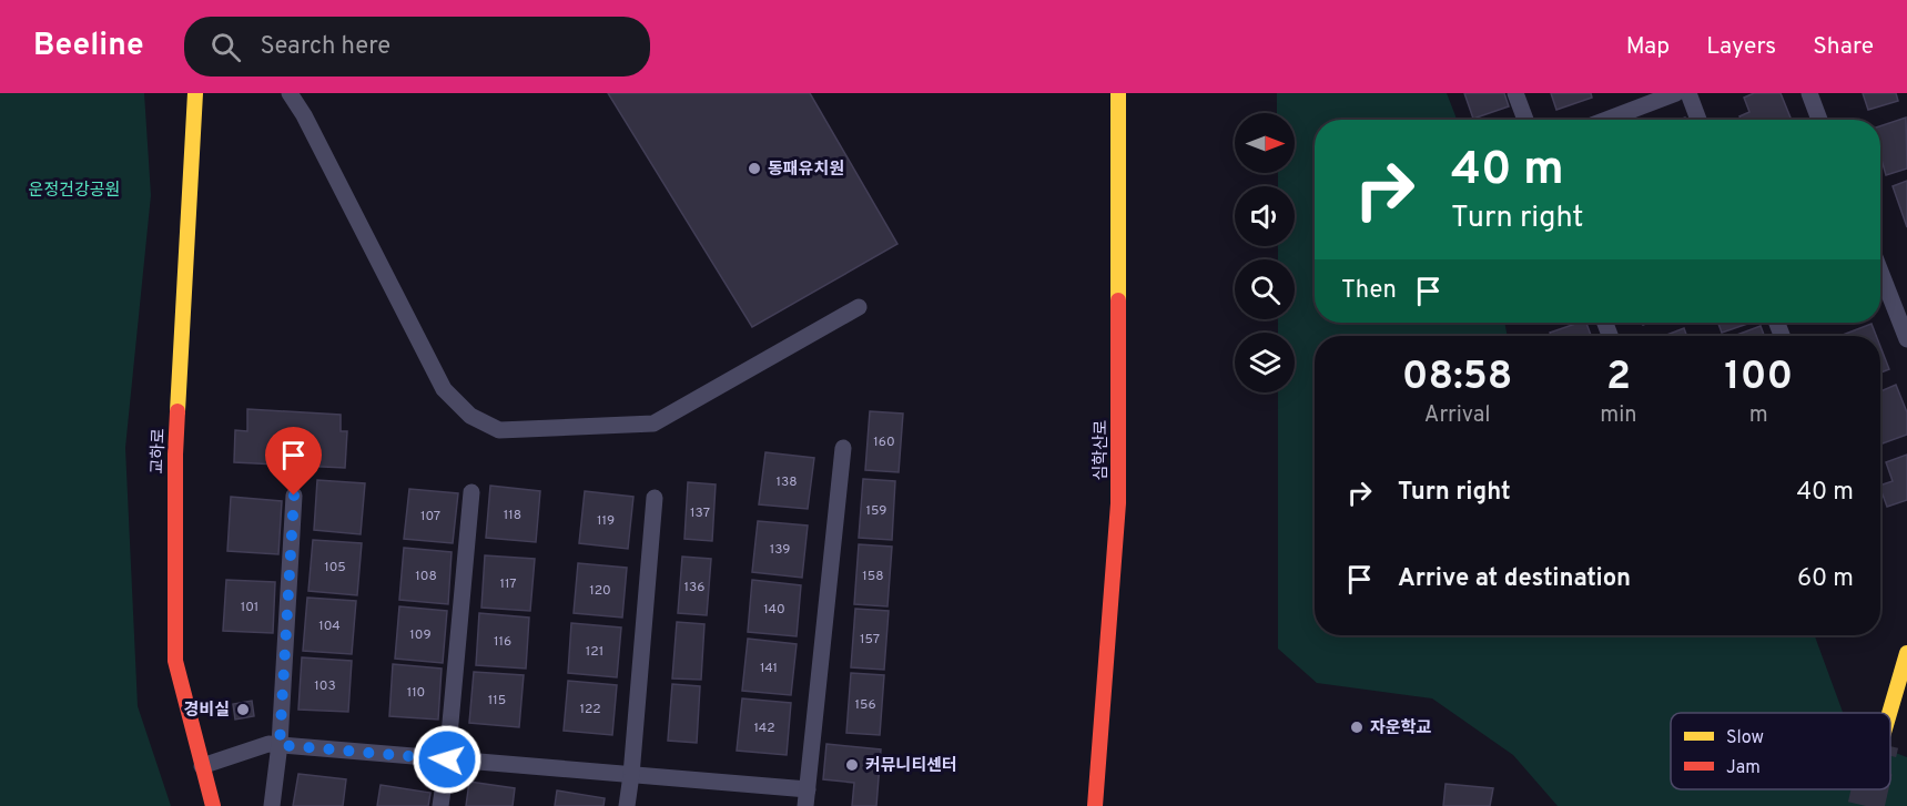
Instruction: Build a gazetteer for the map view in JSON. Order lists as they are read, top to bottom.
{
  "streets": {
    "street": ["심학산로", "교하로"]
  },
  "parks": ["운정건강공원"],
  "places": [
    "동패유치원",
    "경비실",
    "자운학교",
    "커뮤니티센터"
  ],
  "house_numbers": [
    "160",
    "138",
    "159",
    "137",
    "118",
    "107",
    "119",
    "139",
    "105",
    "108",
    "158",
    "117",
    "136",
    "120",
    "101",
    "140",
    "104",
    "109",
    "157",
    "116",
    "121",
    "141",
    "103",
    "110",
    "115",
    "156",
    "122",
    "142"
  ],
  "legend": ["Slow", "Jam"],
  "north": "right",
  "page": {
    "header": "Beeline",
    "search": "Search here",
    "nav": ["Map", "Layers", "Share"],
    "turn": ["40 m", "Turn right"],
    "then": "Then",
    "eta": [
      "08:58",
      "Arrival",
      "2",
      "min",
      "100",
      "m"
    ],
    "list": [
      {
        "name": "Turn right",
        "value": "40 m"
      },
      {
        "name": "Arrive at destination",
        "value": "60 m"
      }
    ]
  }
}
